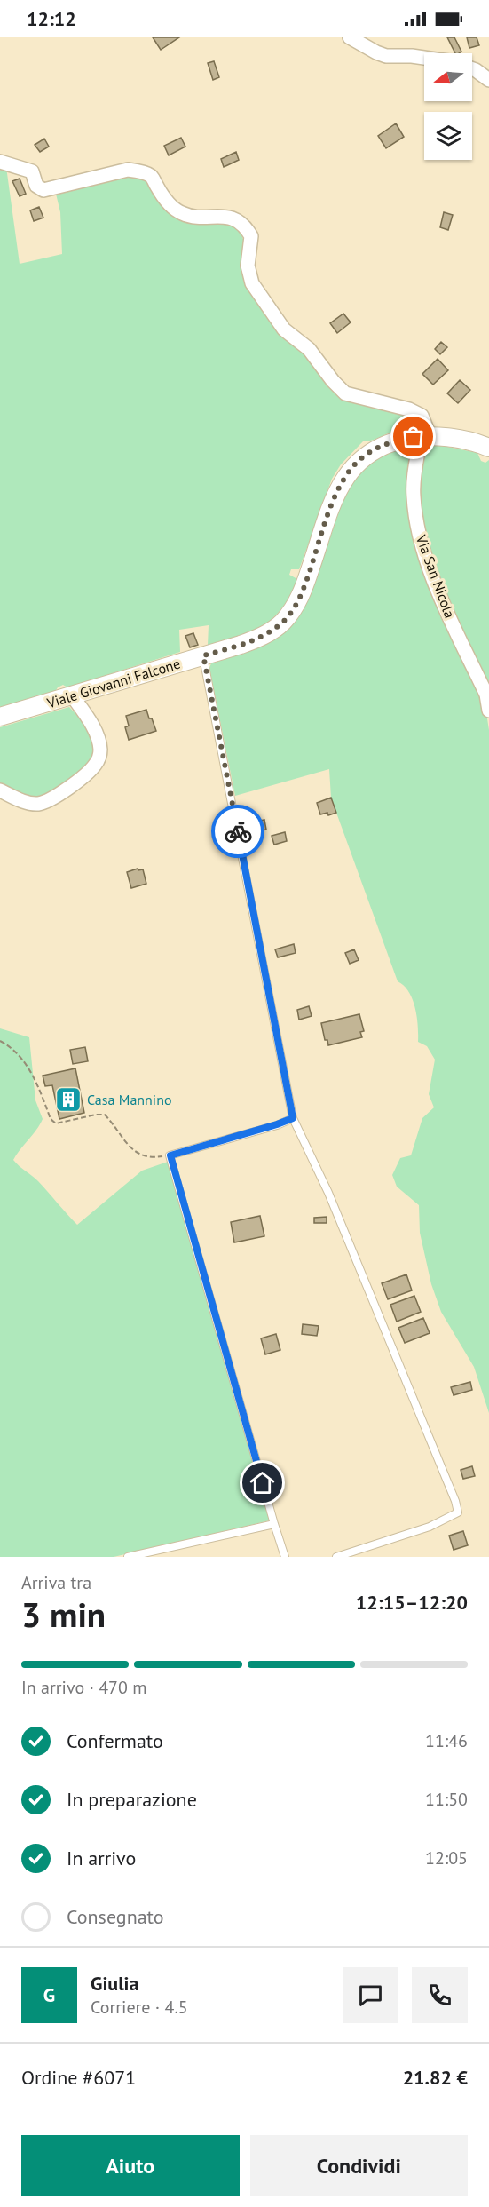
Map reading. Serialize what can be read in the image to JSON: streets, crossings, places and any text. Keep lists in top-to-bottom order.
{
  "streets": {
    "street": ["Via San Nicola", "Viale Giovanni Falcone"]
  },
  "crossings": [
    ["Via San Nicola", "Viale Giovanni Falcone"]
  ],
  "places": {
    "building": ["Casa Mannino"]
  },
  "north": "left",
  "page": {
    "status": "12:12",
    "heading": ["3 min", "Arriva tra", "12:15–12:20"],
    "panel": [
      "Giulia",
      "Corriere · 4.5",
      "Ordine #6071",
      "21.82 €"
    ],
    "bar": "In arrivo · 470 m",
    "list": [
      ["Confermato", "11:46"],
      ["In preparazione", "11:50"],
      ["In arrivo", "12:05"],
      "Consegnato"
    ],
    "round": "G",
    "buttons": ["Aiuto", "Condividi"]
  }
}
